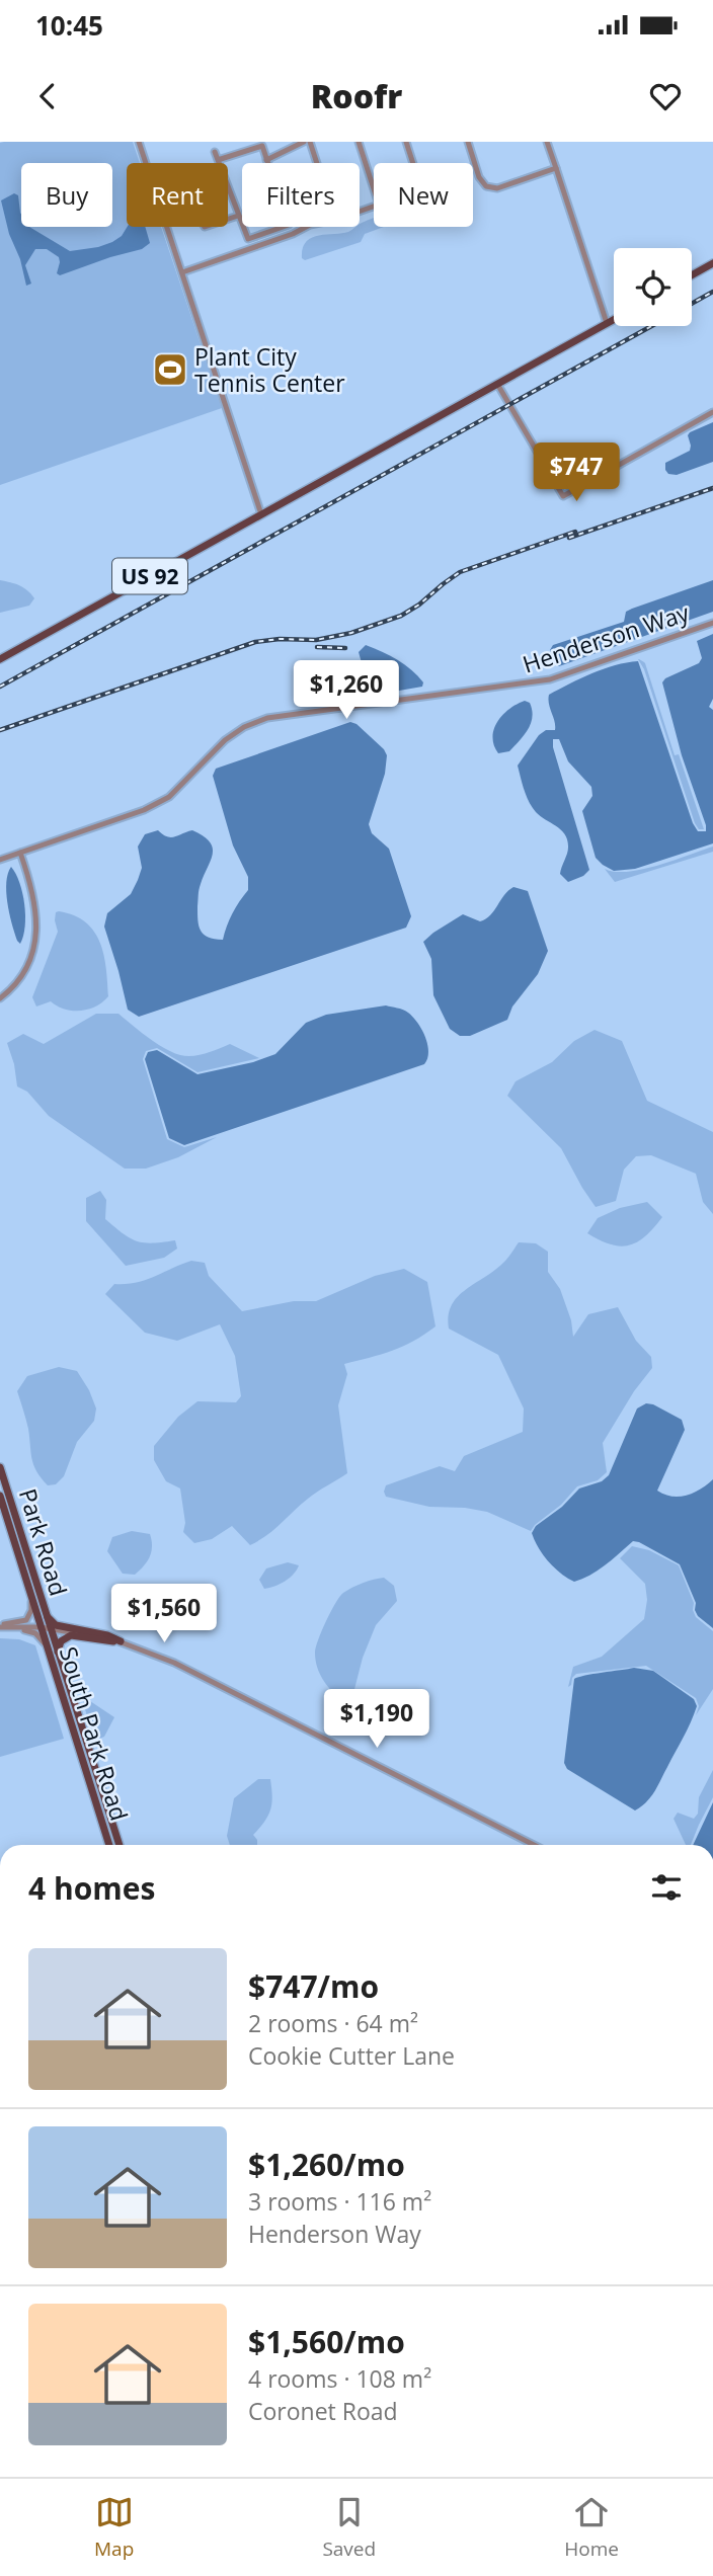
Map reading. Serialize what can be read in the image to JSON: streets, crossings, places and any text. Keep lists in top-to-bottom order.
{
  "streets": {
    "main road": ["US 92", "Park Road", "South Park Road"],
    "street": ["Henderson Way"]
  },
  "crossings": [
    ["Park Road", "South Park Road"]
  ],
  "places": {
    "sports": ["Plant City Tennis Center"]
  },
  "page": {
    "status": "10:45",
    "header": "Roofr",
    "chip": [
      "Buy",
      "Rent",
      "Filters",
      "New"
    ],
    "price": [
      "$747",
      "$1,260",
      "$1,560",
      "$1,190"
    ],
    "heading": "4 homes",
    "list": [
      {
        "name": "$747/mo",
        "note": "2 rooms · 64 m² · Cookie Cutter Lane"
      },
      {
        "name": "$1,260/mo",
        "note": "3 rooms · 116 m² · Henderson Way"
      },
      {
        "name": "$1,560/mo",
        "note": "4 rooms · 108 m² · Coronet Road"
      }
    ],
    "tabs": ["Map", "Saved", "Home"]
  }
}
